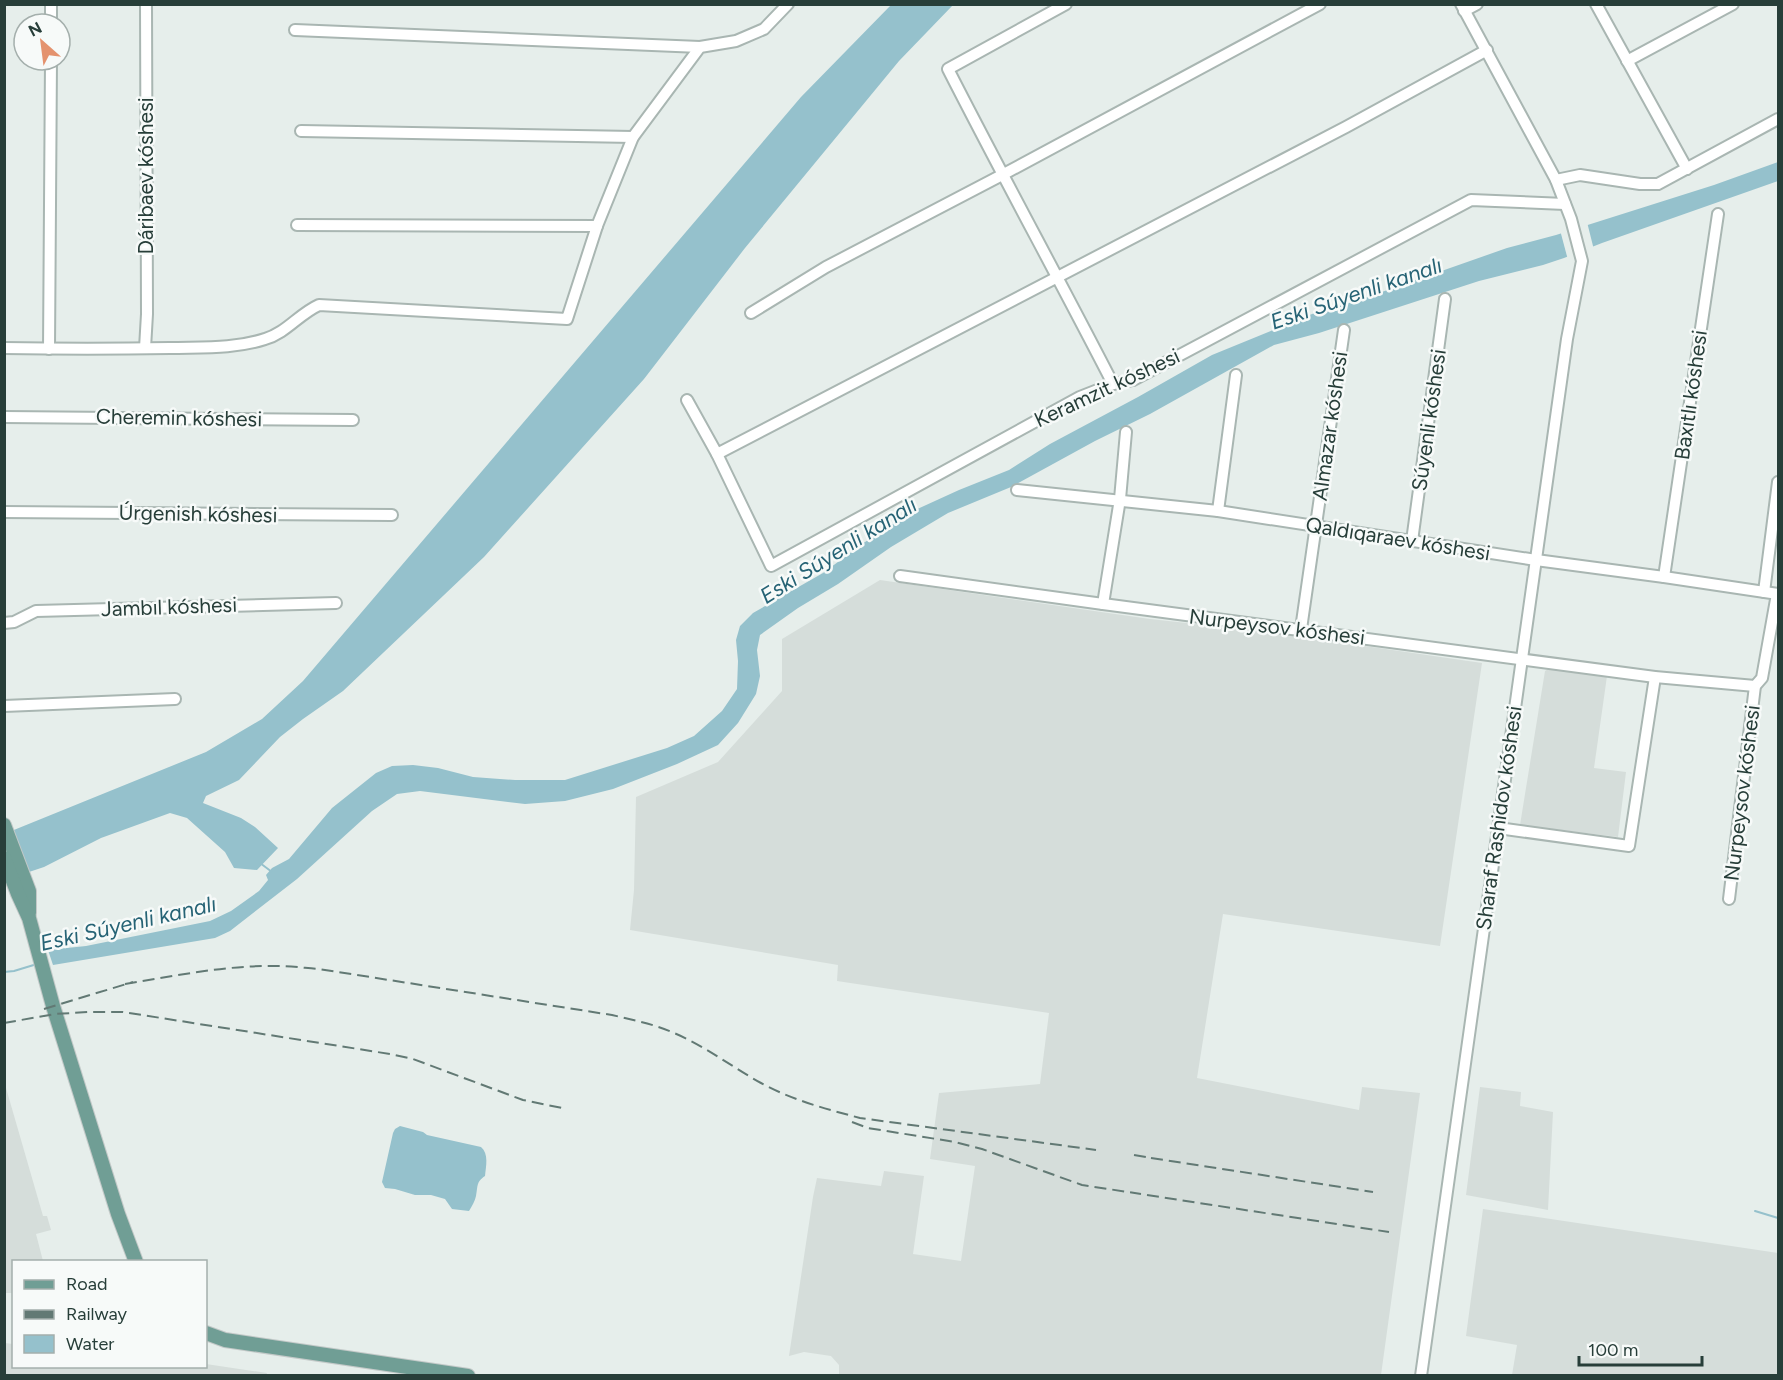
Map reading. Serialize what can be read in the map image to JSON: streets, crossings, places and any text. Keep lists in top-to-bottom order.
{
  "streets": {
    "street": [
      "Dáribaev kóshesi",
      "Keramzit kóshesi",
      "Baxıtlı kóshesi",
      "Cheremin kóshesi",
      "Súyenli kóshesi",
      "Almazar kóshesi",
      "Úrgenish kóshesi",
      "Qaldıqaraev kóshesi",
      "Jambıl kóshesi",
      "Nurpeysov kóshesi",
      "Sharaf Rashidov kóshesi"
    ]
  },
  "crossings": [
    ["Keramzit kóshesi", "Sharaf Rashidov kóshesi"],
    ["Baxıtlı kóshesi", "Qaldıqaraev kóshesi"],
    ["Súyenli kóshesi", "Qaldıqaraev kóshesi"],
    ["Almazar kóshesi", "Qaldıqaraev kóshesi"],
    ["Almazar kóshesi", "Nurpeysov kóshesi"],
    ["Qaldıqaraev kóshesi", "Nurpeysov kóshesi"],
    ["Qaldıqaraev kóshesi", "Sharaf Rashidov kóshesi"],
    ["Nurpeysov kóshesi", "Sharaf Rashidov kóshesi"]
  ],
  "water": ["Eski Súyenli kanalı"],
  "legend": ["Road", "Railway", "Water"],
  "scale_bar": "100 m",
  "north": "top left"
}
